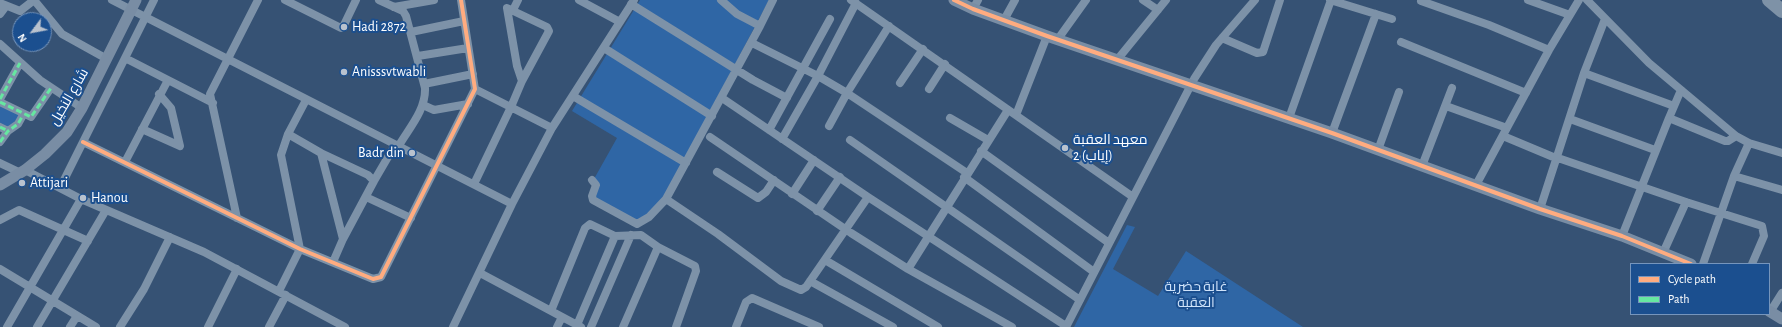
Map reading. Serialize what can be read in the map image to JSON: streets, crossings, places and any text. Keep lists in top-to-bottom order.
{
  "streets": {
    "street": ["شارع النخيل"]
  },
  "parks": ["غابة حضرية العقبة"],
  "places": [
    "Hadi 2872",
    "Anisssvtwabli",
    "معهد العقبة 2 (إياب)",
    "Badr din",
    "Attijari",
    "Hanou"
  ],
  "legend": ["Cycle path", "Path"],
  "north": "bottom left"
}
